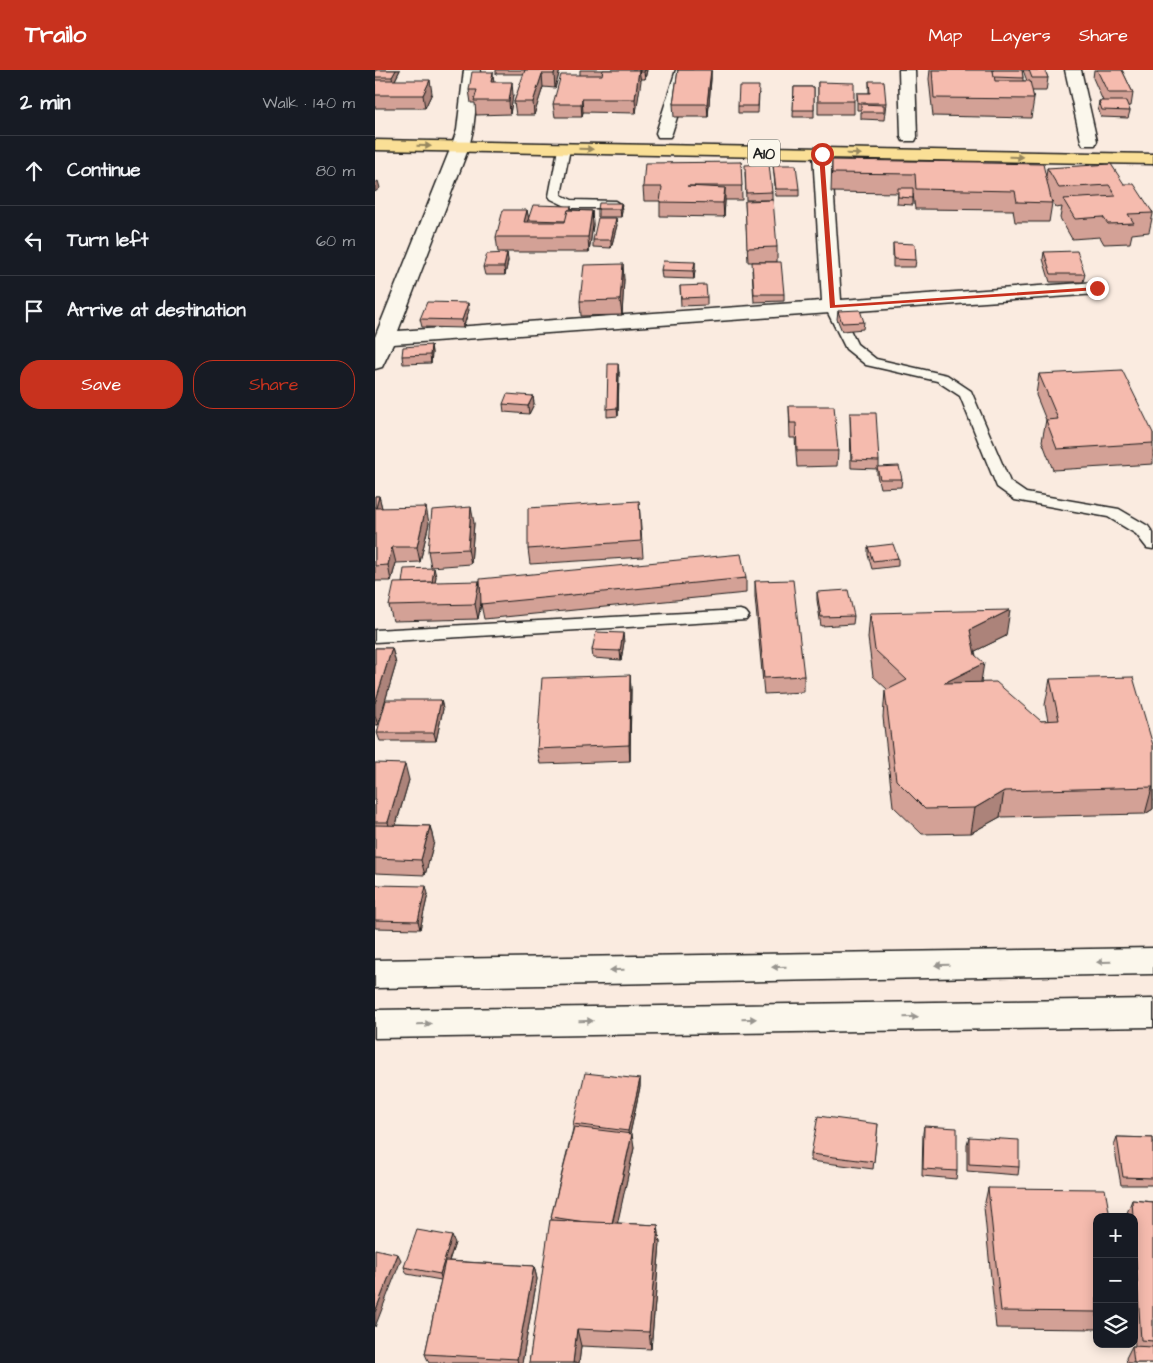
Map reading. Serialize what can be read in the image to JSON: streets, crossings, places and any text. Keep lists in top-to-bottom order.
{
  "streets": {
    "highway": ["A10"]
  },
  "page": {
    "header": "Trailo",
    "nav": ["Map", "Layers", "Share"],
    "heading": ["2 min", "Walk · 140 m"],
    "list": [
      ["Continue", "80 m"],
      ["Turn left", "60 m"],
      "Arrive at destination"
    ],
    "buttons": ["Save", "Share"],
    "map_buttons": ["+", "−"]
  }
}
